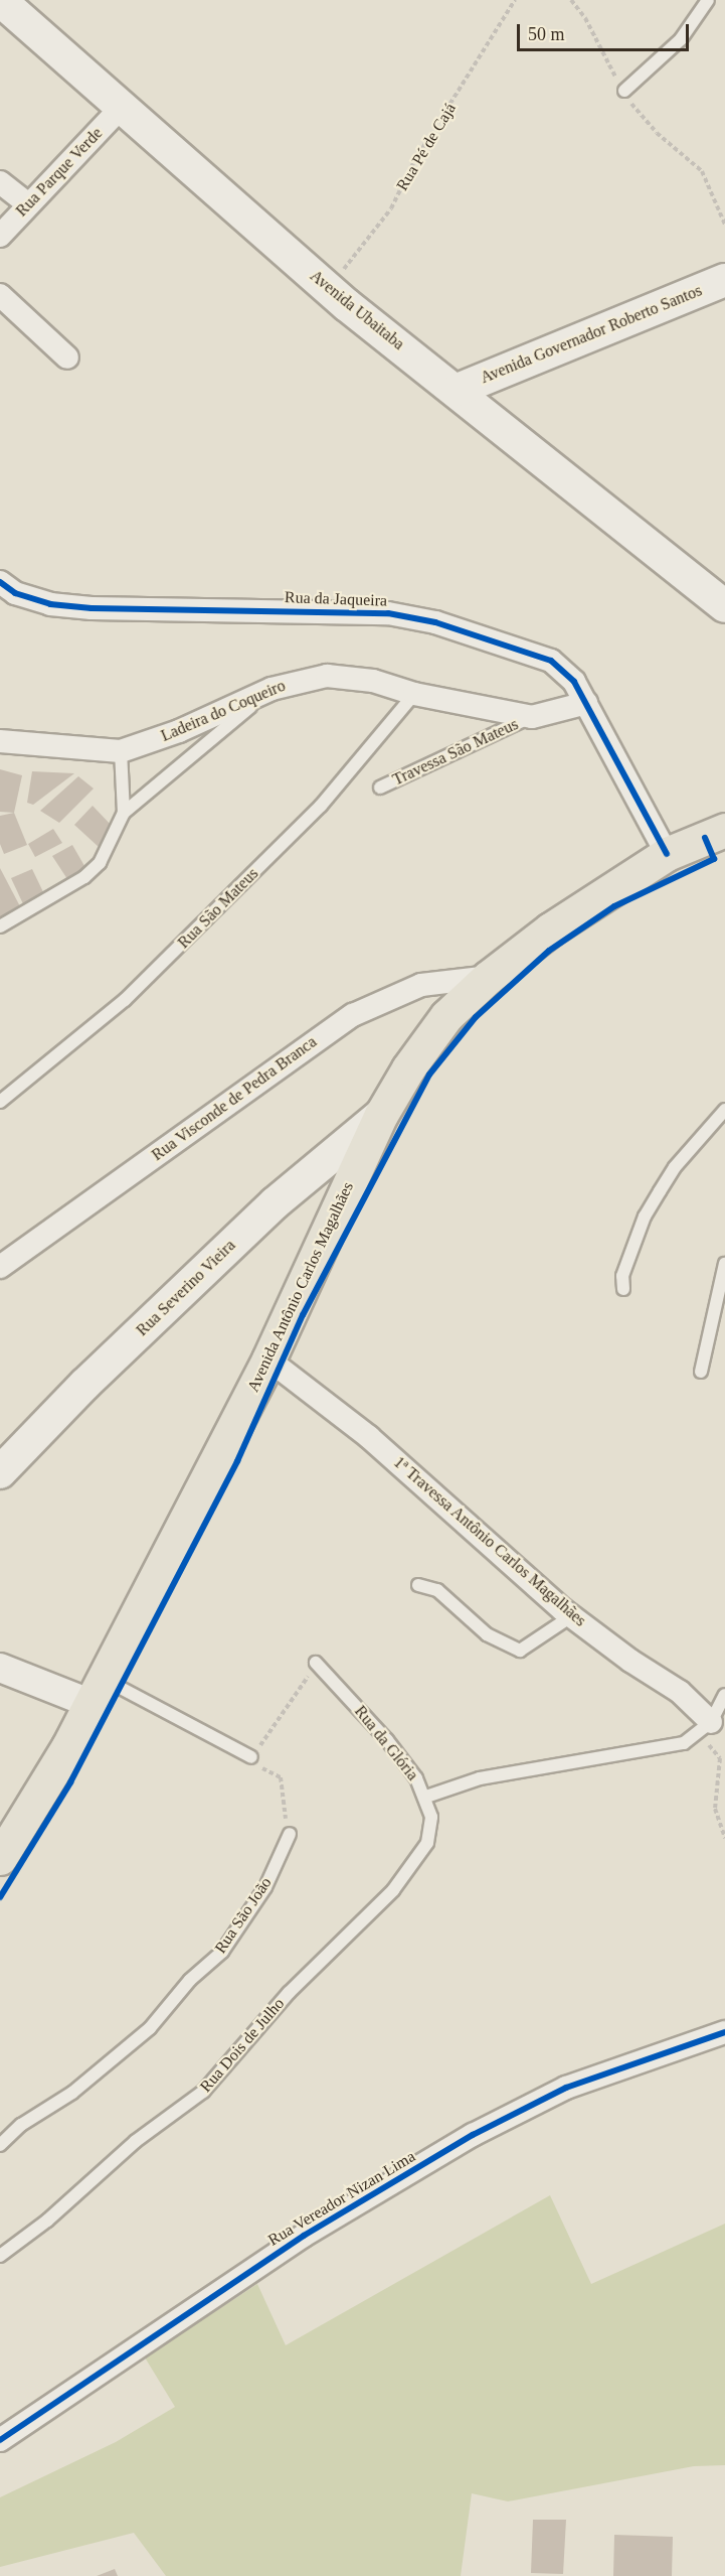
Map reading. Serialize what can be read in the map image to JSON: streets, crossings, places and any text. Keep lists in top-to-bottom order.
{
  "streets": {
    "main road": [
      "Avenida Ubaitaba",
      "Avenida Governador Roberto Santos",
      "Avenida Antônio Carlos Magalhães",
      "Rua Severino Vieira"
    ],
    "street": [
      "Rua Parque Verde",
      "Rua da Jaqueira",
      "Ladeira do Coqueiro",
      "Rua Visconde de Pedra Branca",
      "1ª Travessa Antônio Carlos Magalhães",
      "Rua Vereador Nizan Lima"
    ],
    "lane": [
      "Travessa São Mateus",
      "Rua São Mateus",
      "Rua da Glória",
      "Rua São João",
      "Rua Dois de Julho"
    ],
    "path": ["Rua Pé de Cajá"]
  },
  "crossings": [
    ["Rua Pé de Cajá", "Avenida Ubaitaba"],
    ["Rua Parque Verde", "Avenida Ubaitaba"],
    ["Avenida Ubaitaba", "Avenida Governador Roberto Santos"],
    ["Rua da Jaqueira", "Ladeira do Coqueiro"],
    ["Rua da Jaqueira", "Avenida Antônio Carlos Magalhães"],
    ["Ladeira do Coqueiro", "Travessa São Mateus"],
    ["Ladeira do Coqueiro", "Rua São Mateus"],
    ["Rua Visconde de Pedra Branca", "Avenida Antônio Carlos Magalhães"],
    ["Avenida Antônio Carlos Magalhães", "Rua Severino Vieira"],
    ["Avenida Antônio Carlos Magalhães", "1ª Travessa Antônio Carlos Magalhães"],
    ["1ª Travessa Antônio Carlos Magalhães", "Rua da Glória"],
    ["Rua da Glória", "Rua Dois de Julho"]
  ],
  "scale_bar": "50 m"
}
